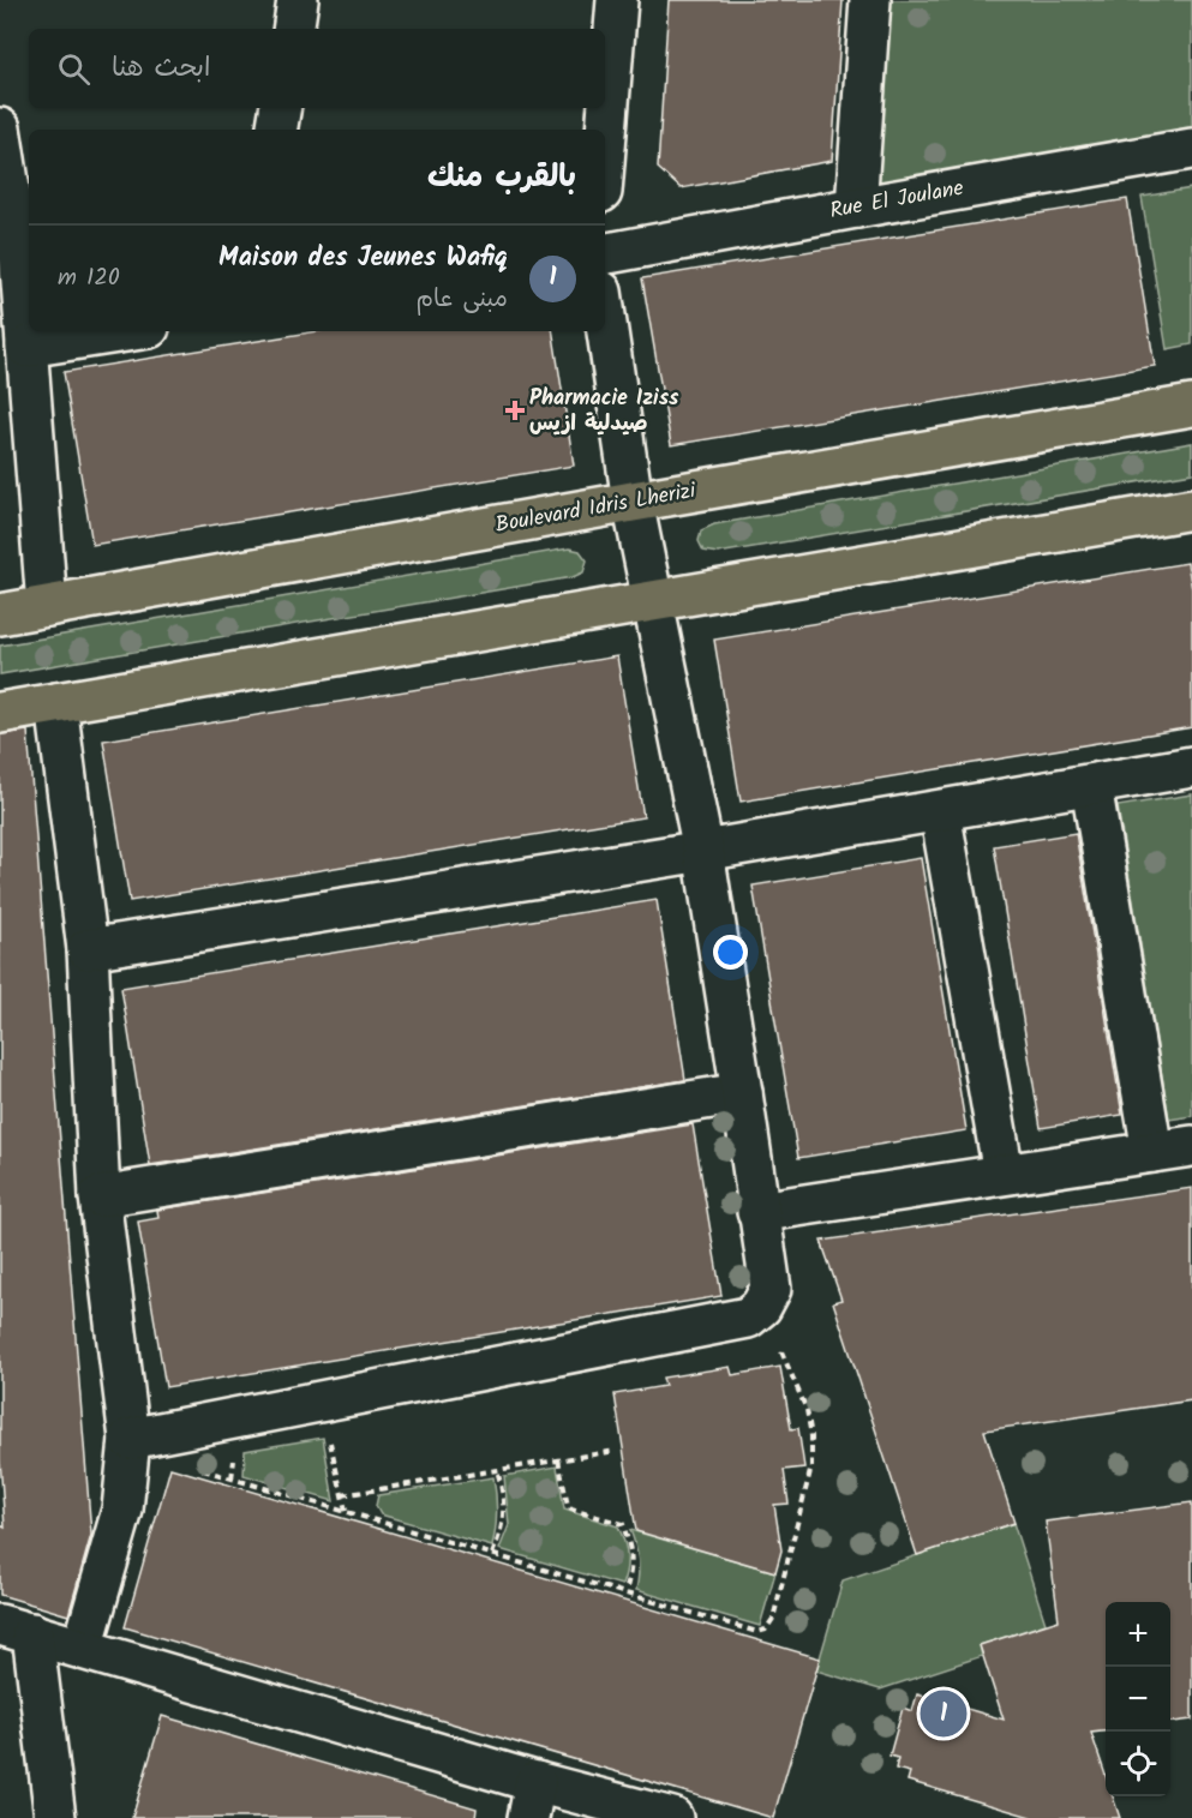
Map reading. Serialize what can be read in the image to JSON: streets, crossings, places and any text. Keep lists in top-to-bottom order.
{
  "streets": {
    "main road": ["Boulevard Idris Lherizi"],
    "street": ["Rue El Joulane"]
  },
  "places": {
    "health": ["Pharmacie Iziss صيدلية ازيس"]
  },
  "page": {
    "search": "ابحث هنا",
    "heading": "بالقرب منك",
    "list": [
      {
        "mark": "1",
        "name": "Maison des Jeunes Wafiq",
        "note": "مبنى عام",
        "value": "120 m"
      }
    ],
    "map_buttons": ["+", "−"],
    "pins": "1"
  }
}
